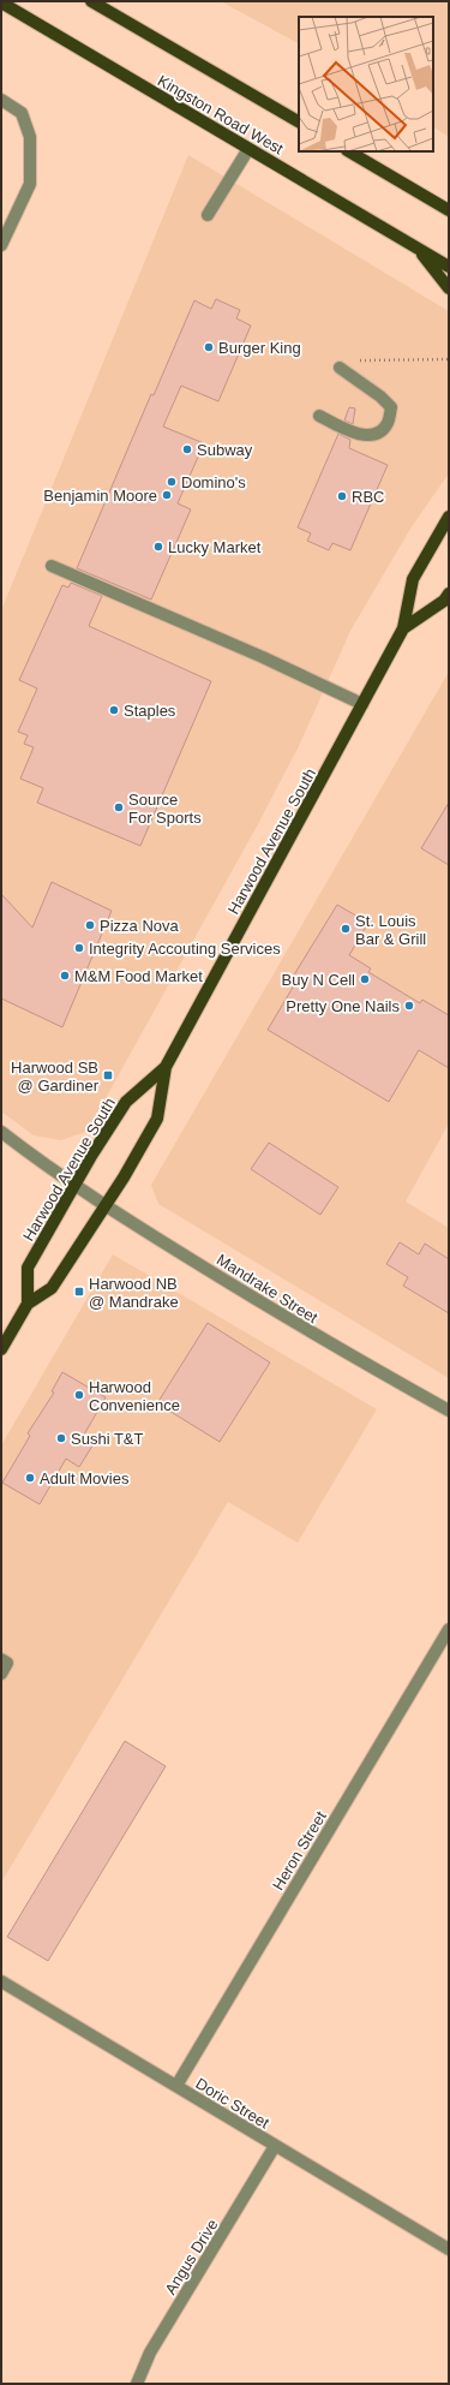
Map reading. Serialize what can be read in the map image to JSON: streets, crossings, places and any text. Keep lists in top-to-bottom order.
{
  "streets": {
    "main road": ["Kingston Road West", "Harwood Avenue South"],
    "street": [
      "Mandrake Street",
      "Heron Street",
      "Doric Street",
      "Angus Drive"
    ]
  },
  "crossings": [
    ["Harwood Avenue South", "Mandrake Street"],
    ["Heron Street", "Doric Street"],
    ["Doric Street", "Angus Drive"]
  ],
  "places": {
    "other": [
      "Burger King",
      "Subway",
      "Domino's",
      "Benjamin Moore",
      "RBC",
      "Lucky Market",
      "Staples",
      "Source For Sports",
      "Pizza Nova",
      "St. Louis Bar & Grill",
      "Integrity Accouting Services",
      "M&M Food Market",
      "Buy N Cell",
      "Pretty One Nails",
      "Harwood Convenience",
      "Sushi T&T",
      "Adult Movies"
    ],
    "transit": ["Harwood SB @ Gardiner", "Harwood NB @ Mandrake"]
  }
}
